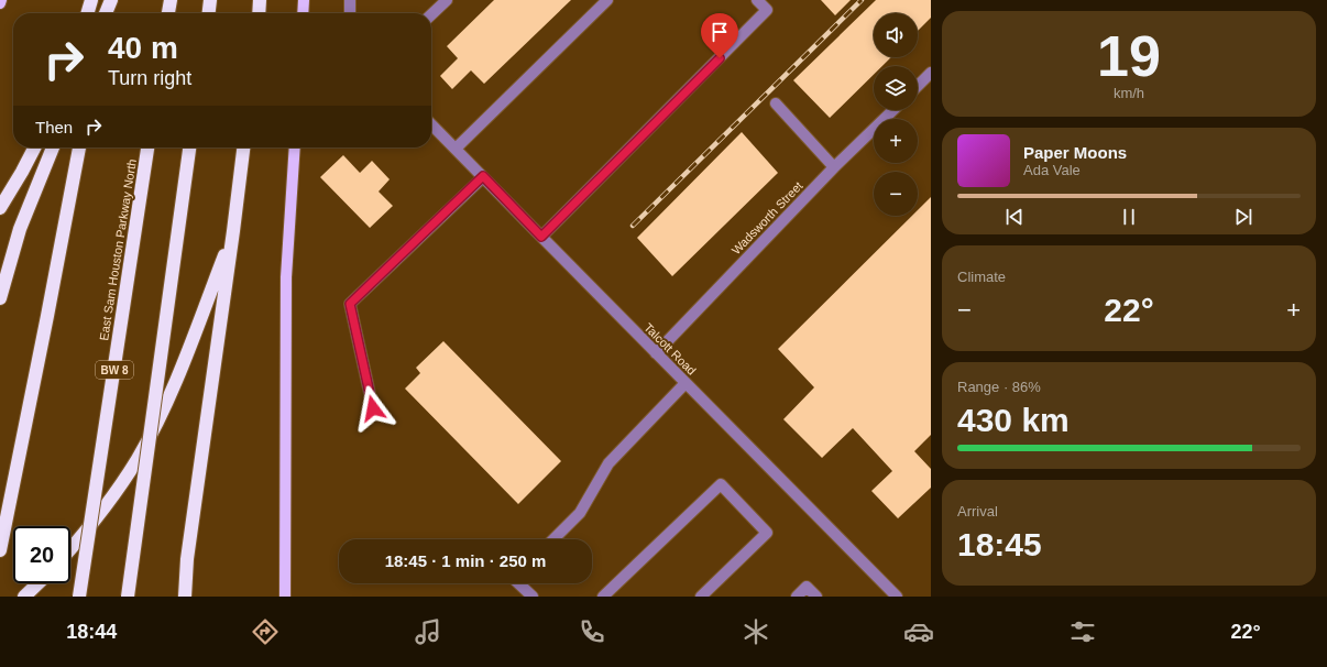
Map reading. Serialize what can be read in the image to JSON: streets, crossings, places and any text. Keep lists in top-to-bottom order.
{
  "streets": {
    "highway": ["East Sam Houston Parkway North", "BW 8"],
    "lane": ["Wadsworth Street", "Talcott Road"]
  },
  "crossings": [
    ["Wadsworth Street", "Talcott Road"]
  ],
  "page": {
    "tile": [
      ["19", "km/h"],
      "Climate",
      ["Range · 86%", "430 km"],
      ["Arrival", "18:45"]
    ],
    "map_buttons": ["+", "−"],
    "turn": ["40 m", "Turn right"],
    "then": "Then",
    "song": ["Paper Moons", "Ada Vale"],
    "heat": ["−", "22°", "+"],
    "limit": "20",
    "trip": "18:45 · 1 min · 250 m",
    "tabs": ["18:44", "22°"]
  }
}
